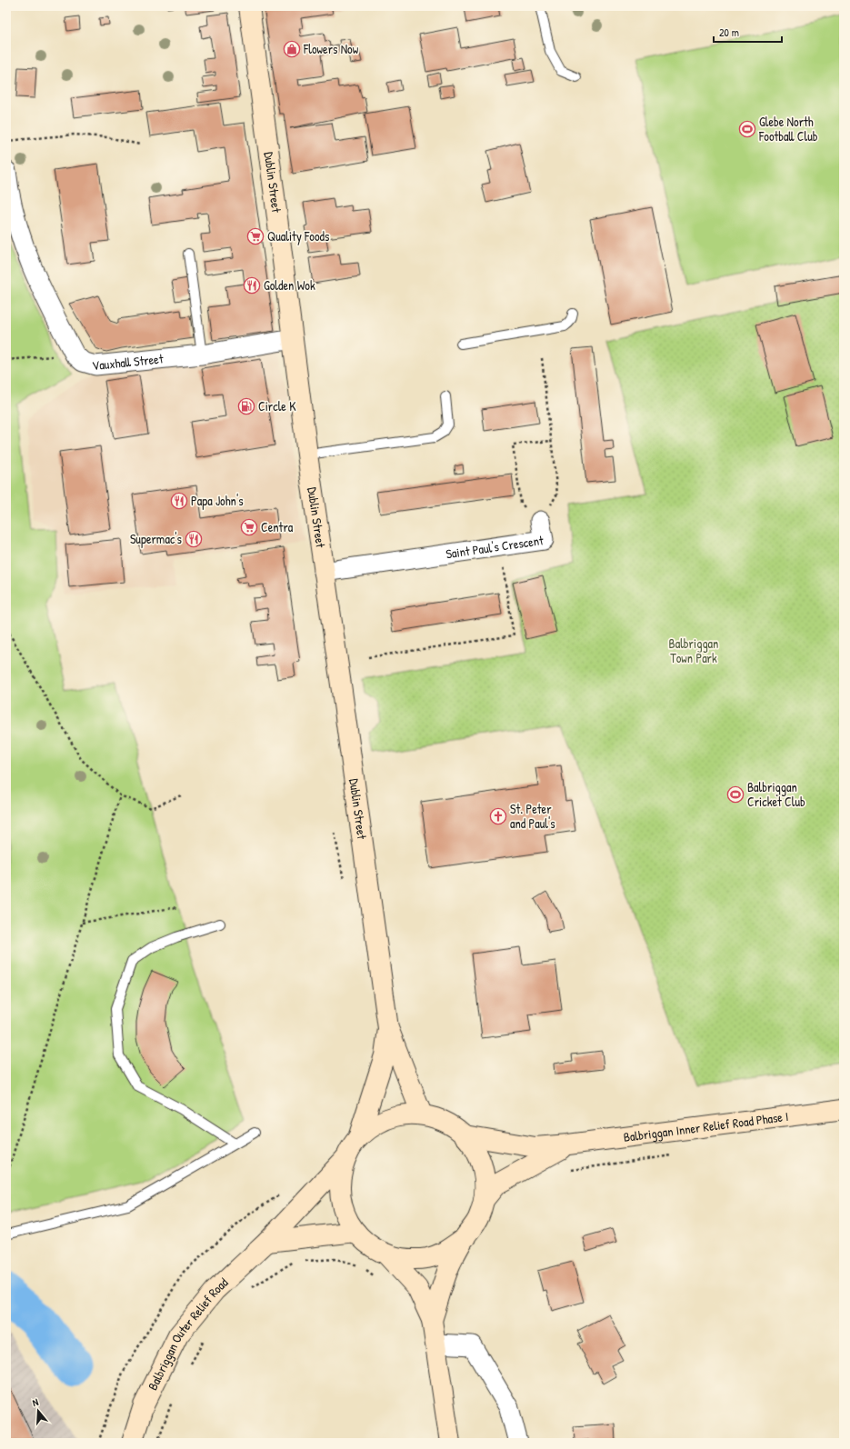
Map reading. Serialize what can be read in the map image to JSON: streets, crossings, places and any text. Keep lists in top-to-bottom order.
{
  "streets": {
    "main road": ["Dublin Street", "Balbriggan Inner Relief Road Phase I", "Balbriggan Outer Relief Road"],
    "street": ["Vauxhall Street", "Saint Paul's Crescent"]
  },
  "crossings": [
    ["Dublin Street", "Vauxhall Street"],
    ["Dublin Street", "Saint Paul's Crescent"]
  ],
  "parks": ["Balbriggan Town Park"],
  "places": {
    "shop": ["Flowers Now"],
    "sports": ["Glebe North Football Club", "Balbriggan Cricket Club"],
    "supermarket": ["Quality Foods", "Centra"],
    "restaurant": ["Golden Wok", "Papa John's", "Supermac's"],
    "fuel station": ["Circle K"],
    "church": ["St. Peter and Paul's"]
  },
  "scale_bar": "20 m",
  "north": "top"
}
